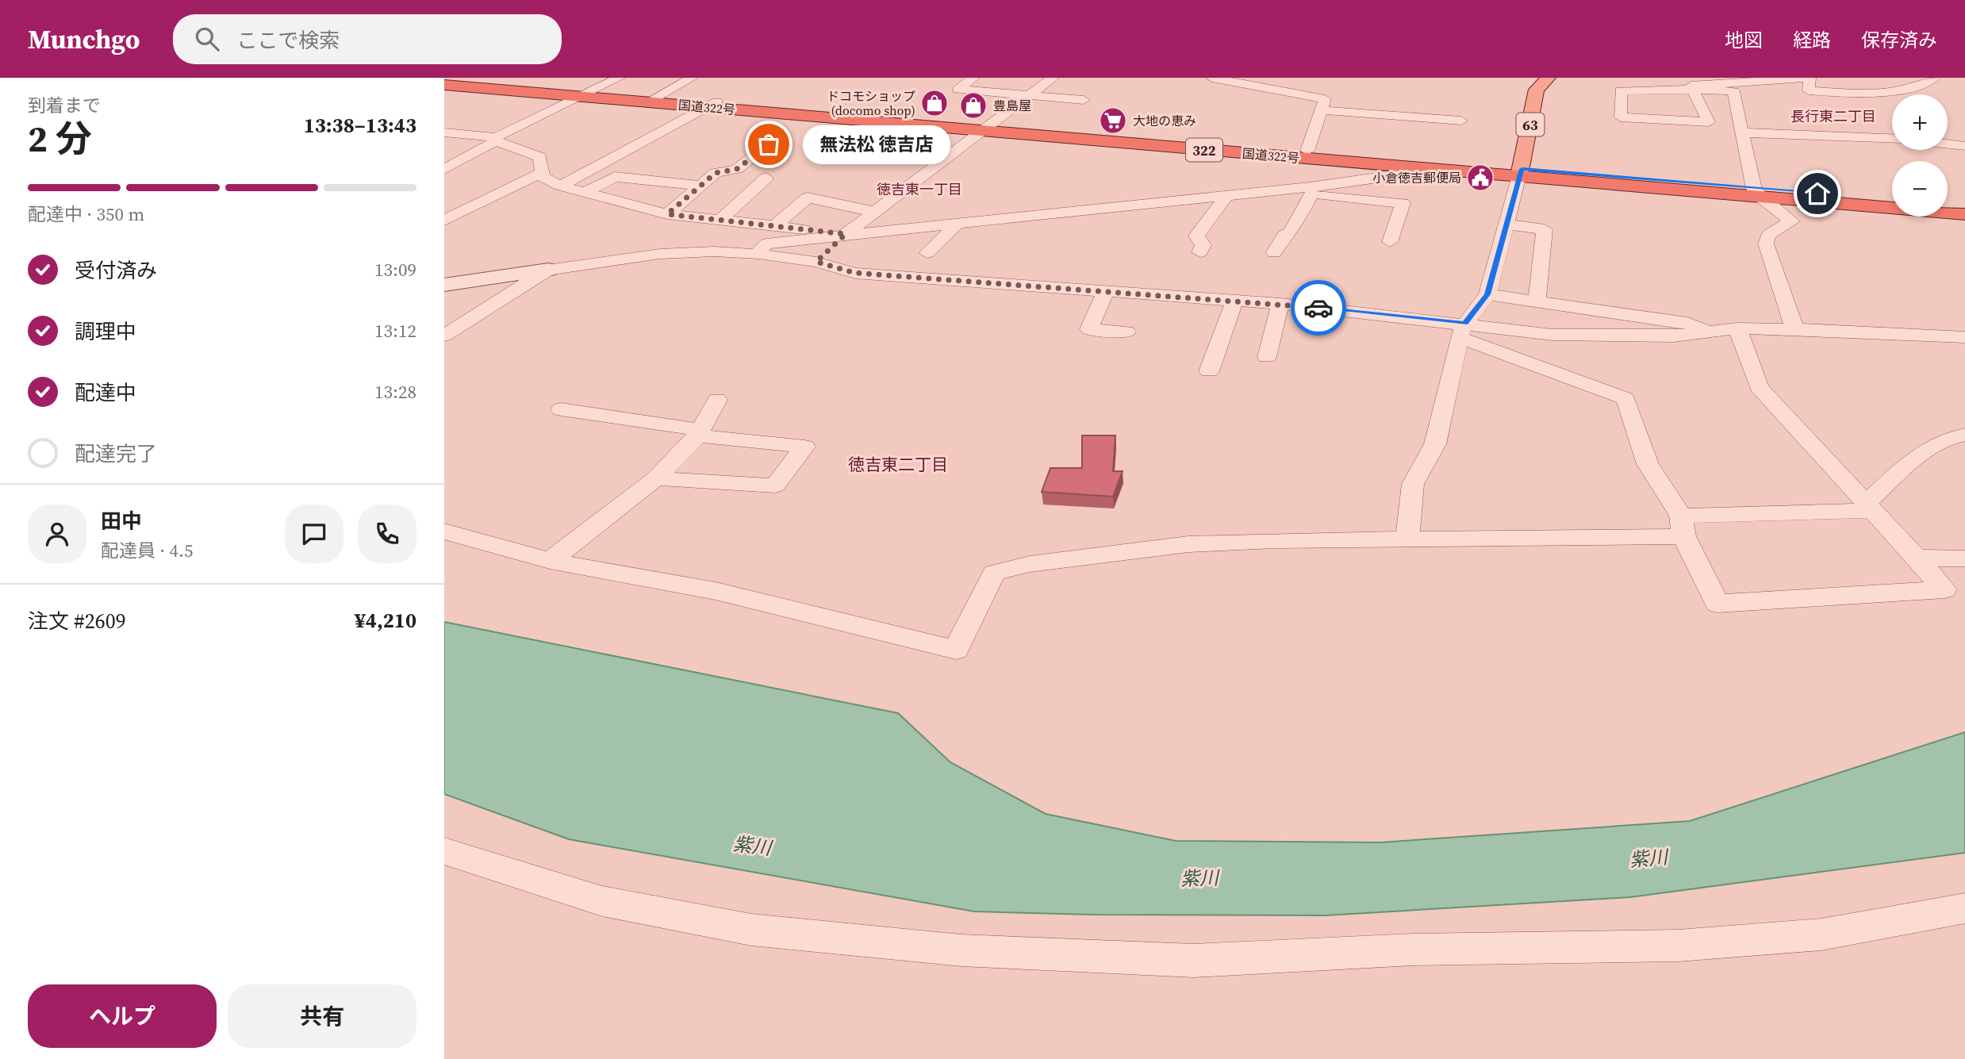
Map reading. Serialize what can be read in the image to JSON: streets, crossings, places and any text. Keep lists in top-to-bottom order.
{
  "streets": {
    "highway": ["国道322号", "322"],
    "main road": ["63"]
  },
  "crossings": [
    ["国道322号", "63"]
  ],
  "districts": ["長行東二丁目", "徳吉東一丁目", "徳吉東二丁目"],
  "water": ["紫川"],
  "places": {
    "shop": ["ドコモショップ (docomo shop)", "豊島屋"],
    "supermarket": ["大地の恵み"],
    "other": ["無法松 徳吉店"],
    "public building": ["小倉徳吉郵便局"]
  },
  "page": {
    "header": "Munchgo",
    "search": "ここで検索",
    "nav": ["地図", "経路", "保存済み"],
    "heading": ["2 分", "到着まで", "13:38–13:43"],
    "panel": [
      "田中",
      "配達員 · 4.5",
      "注文 #2609",
      "¥4,210"
    ],
    "map_buttons": ["+", "−"],
    "bubble": "無法松 徳吉店",
    "bar": "配達中 · 350 m",
    "list": [
      ["受付済み", "13:09"],
      ["調理中", "13:12"],
      ["配達中", "13:28"],
      "配達完了"
    ],
    "buttons": ["ヘルプ", "共有"]
  }
}
